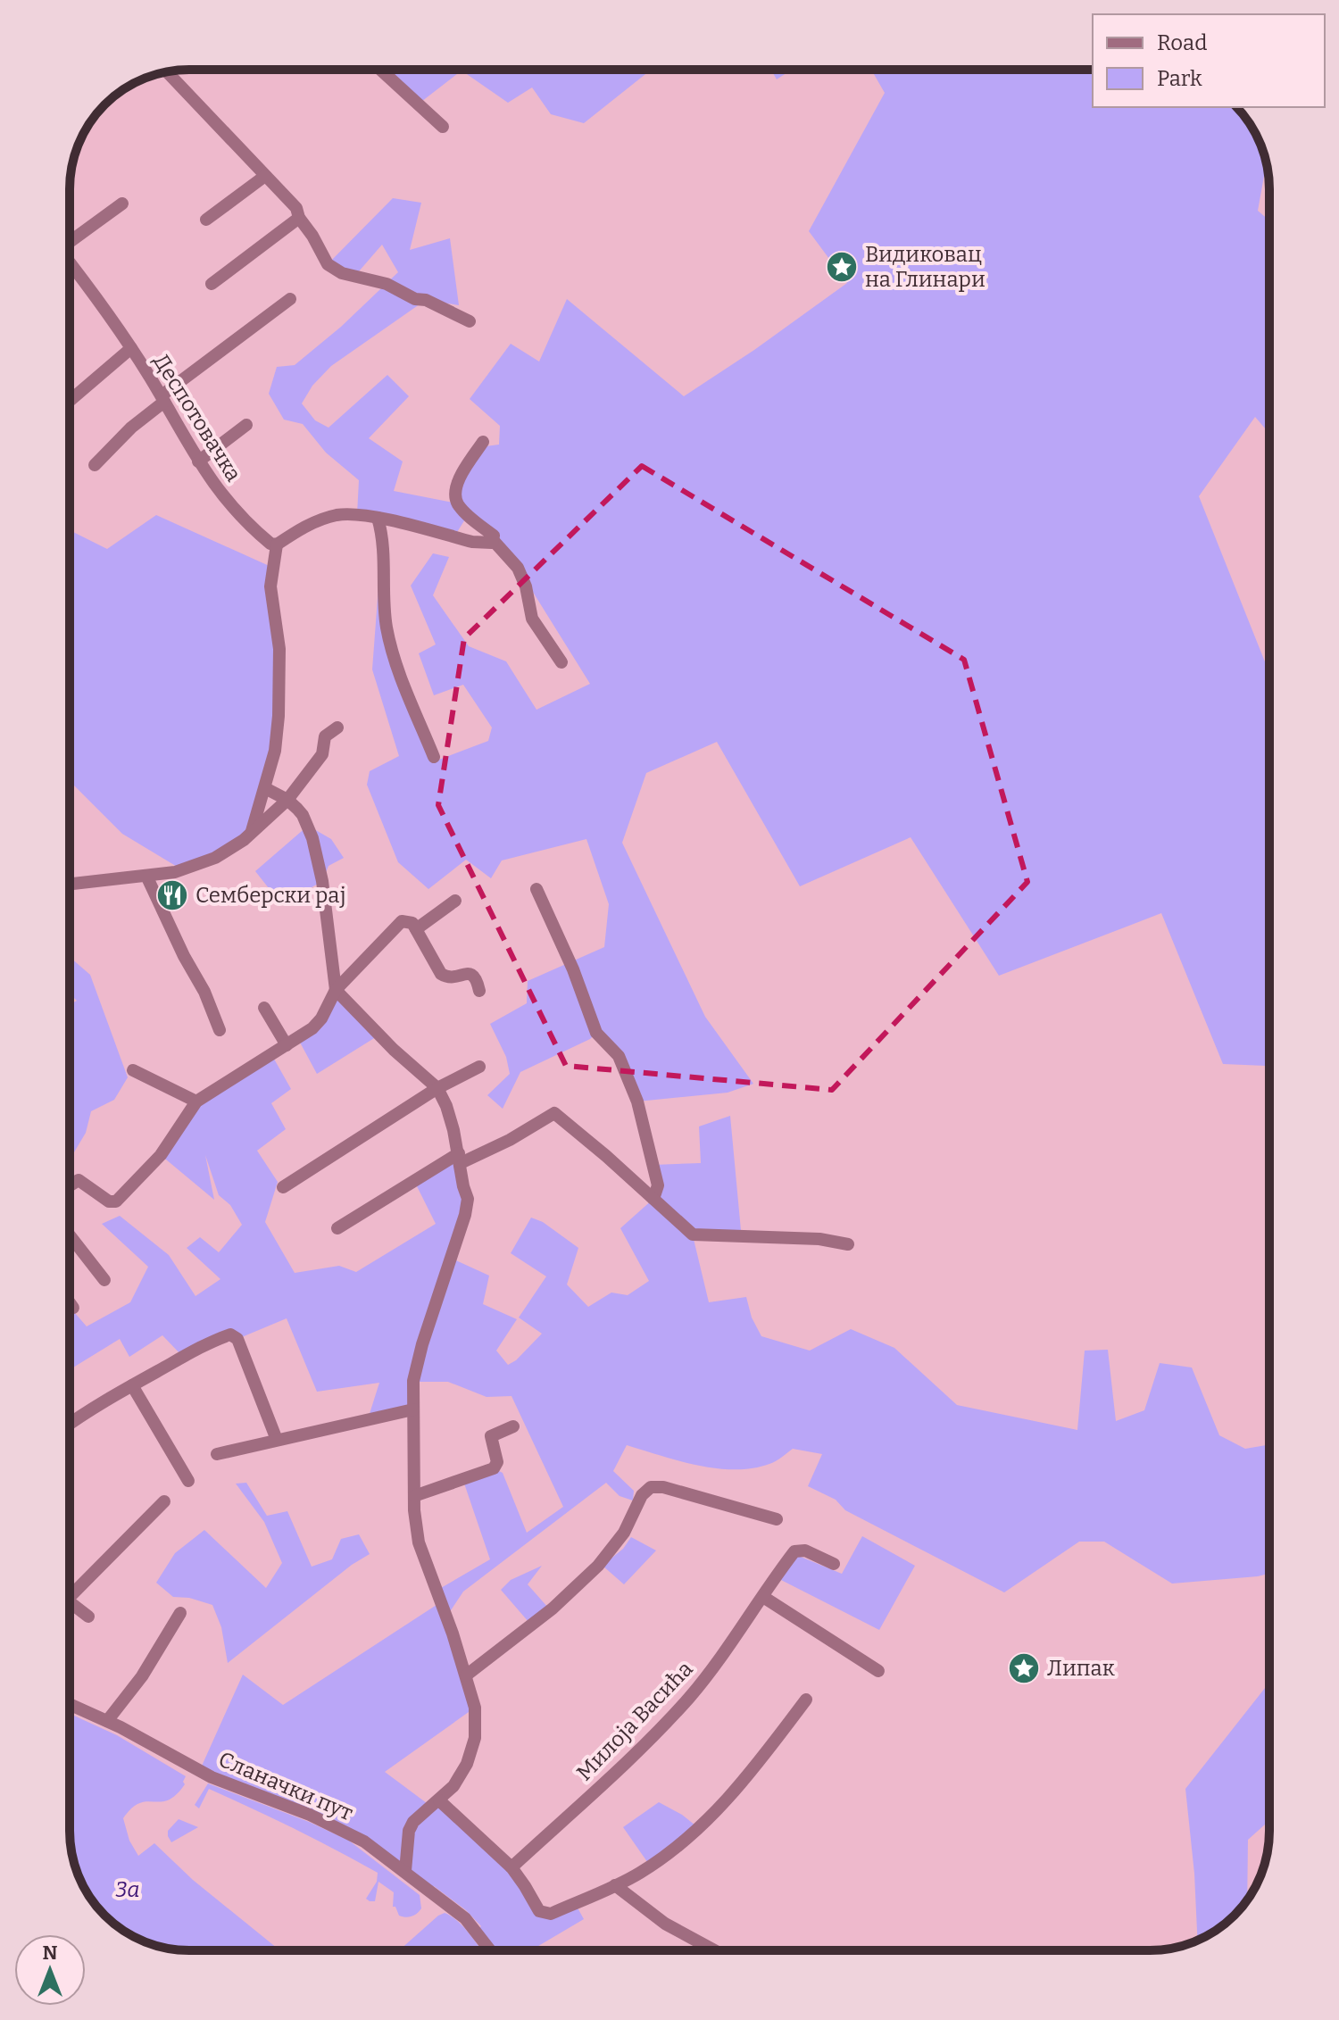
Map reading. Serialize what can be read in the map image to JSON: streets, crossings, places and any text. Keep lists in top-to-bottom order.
{
  "streets": {
    "street": ["Деспотовачка", "Милоја Васића", "Сланачки пут"]
  },
  "parks": ["3a"],
  "places": {
    "place": ["Видиковац на Глинари", "Липак"],
    "restaurant": ["Семберски рај"]
  },
  "legend": ["Road", "Park"],
  "north": "top"
}
